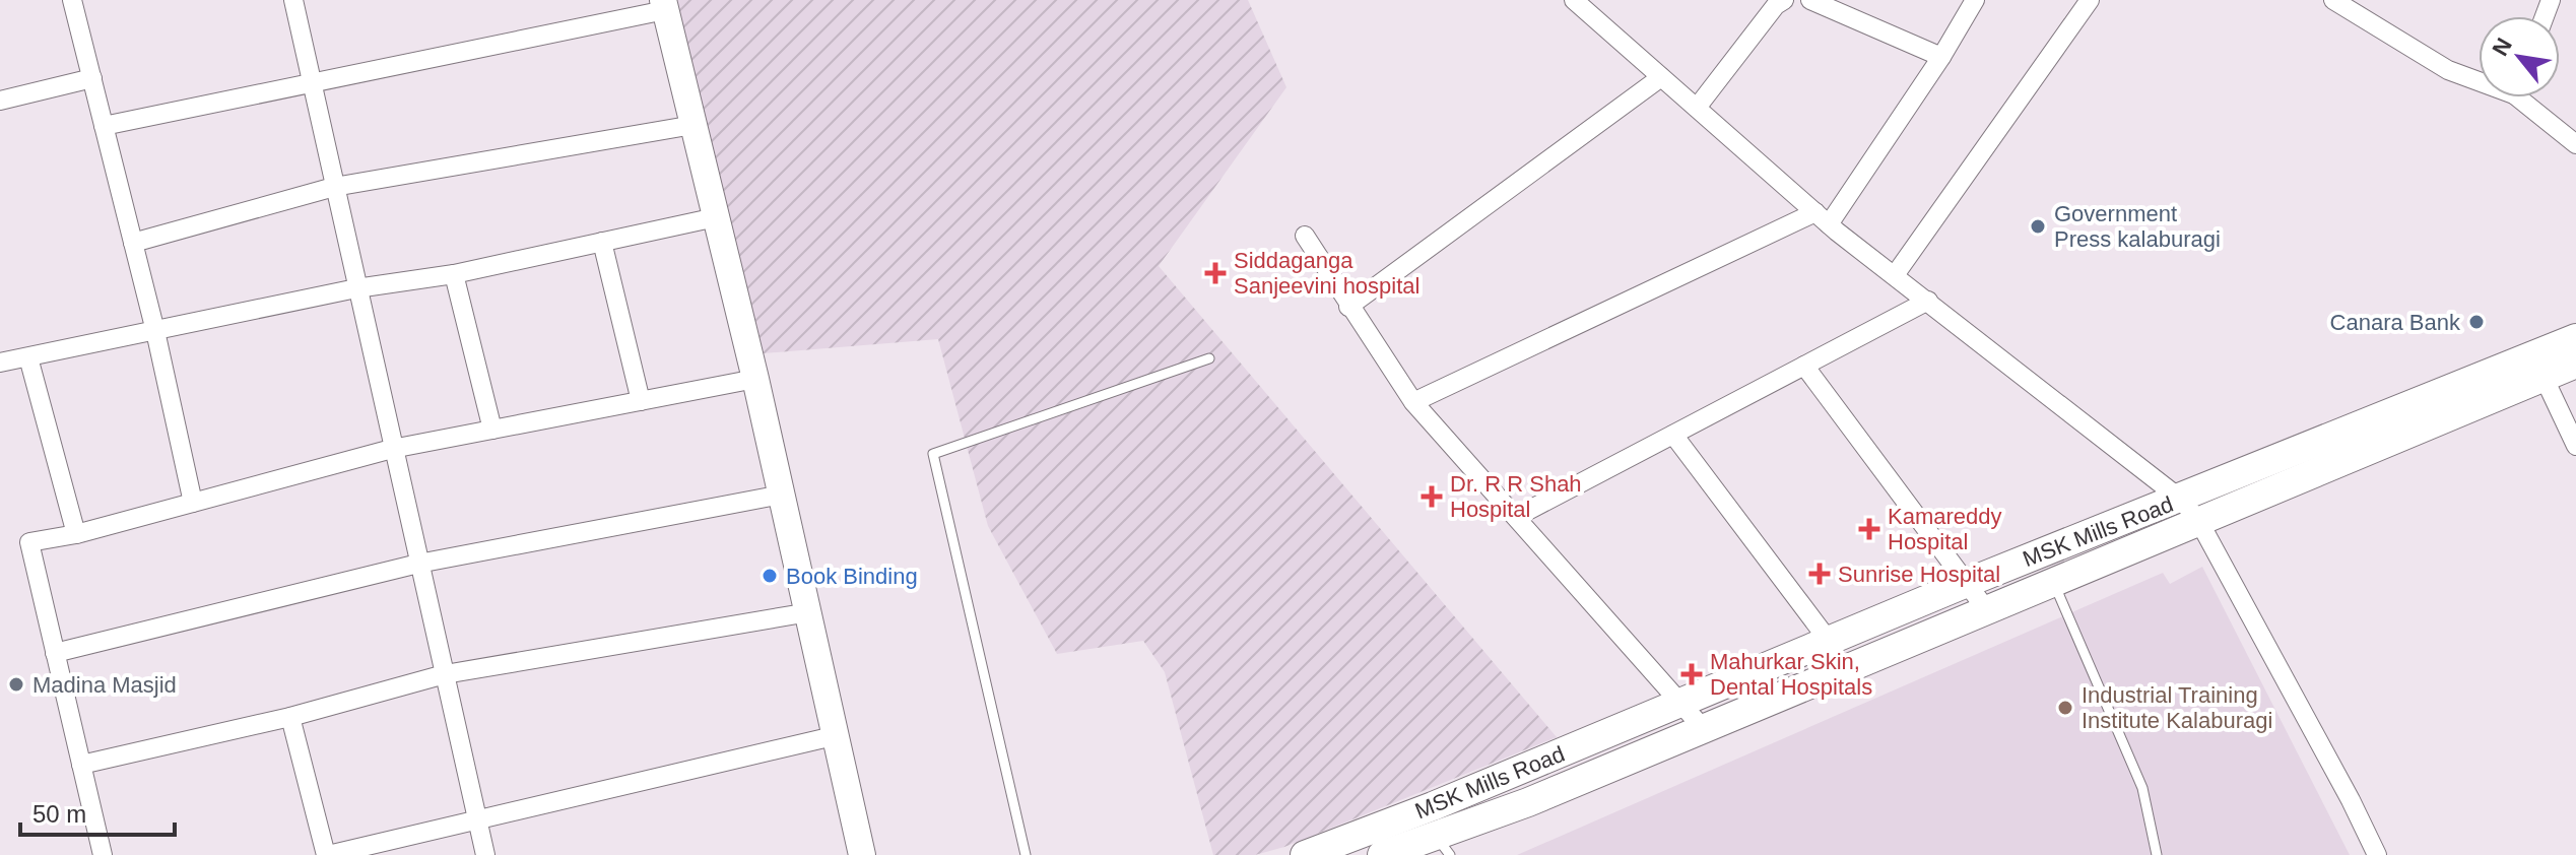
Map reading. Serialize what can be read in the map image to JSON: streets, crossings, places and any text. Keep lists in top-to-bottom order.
{
  "streets": {
    "main road": ["MSK Mills Road"]
  },
  "places": {
    "other": [
      "Government Press kalaburagi",
      "Canara Bank",
      "Book Binding",
      "Madina Masjid",
      "Industrial Training Institute Kalaburagi"
    ],
    "health": [
      "Siddaganga Sanjeevini hospital",
      "Dr. R R Shah Hospital",
      "Kamareddy Hospital",
      "Sunrise Hospital",
      "Mahurkar Skin, Dental Hospitals"
    ]
  },
  "scale_bar": "50 m",
  "north": "top left"
}
